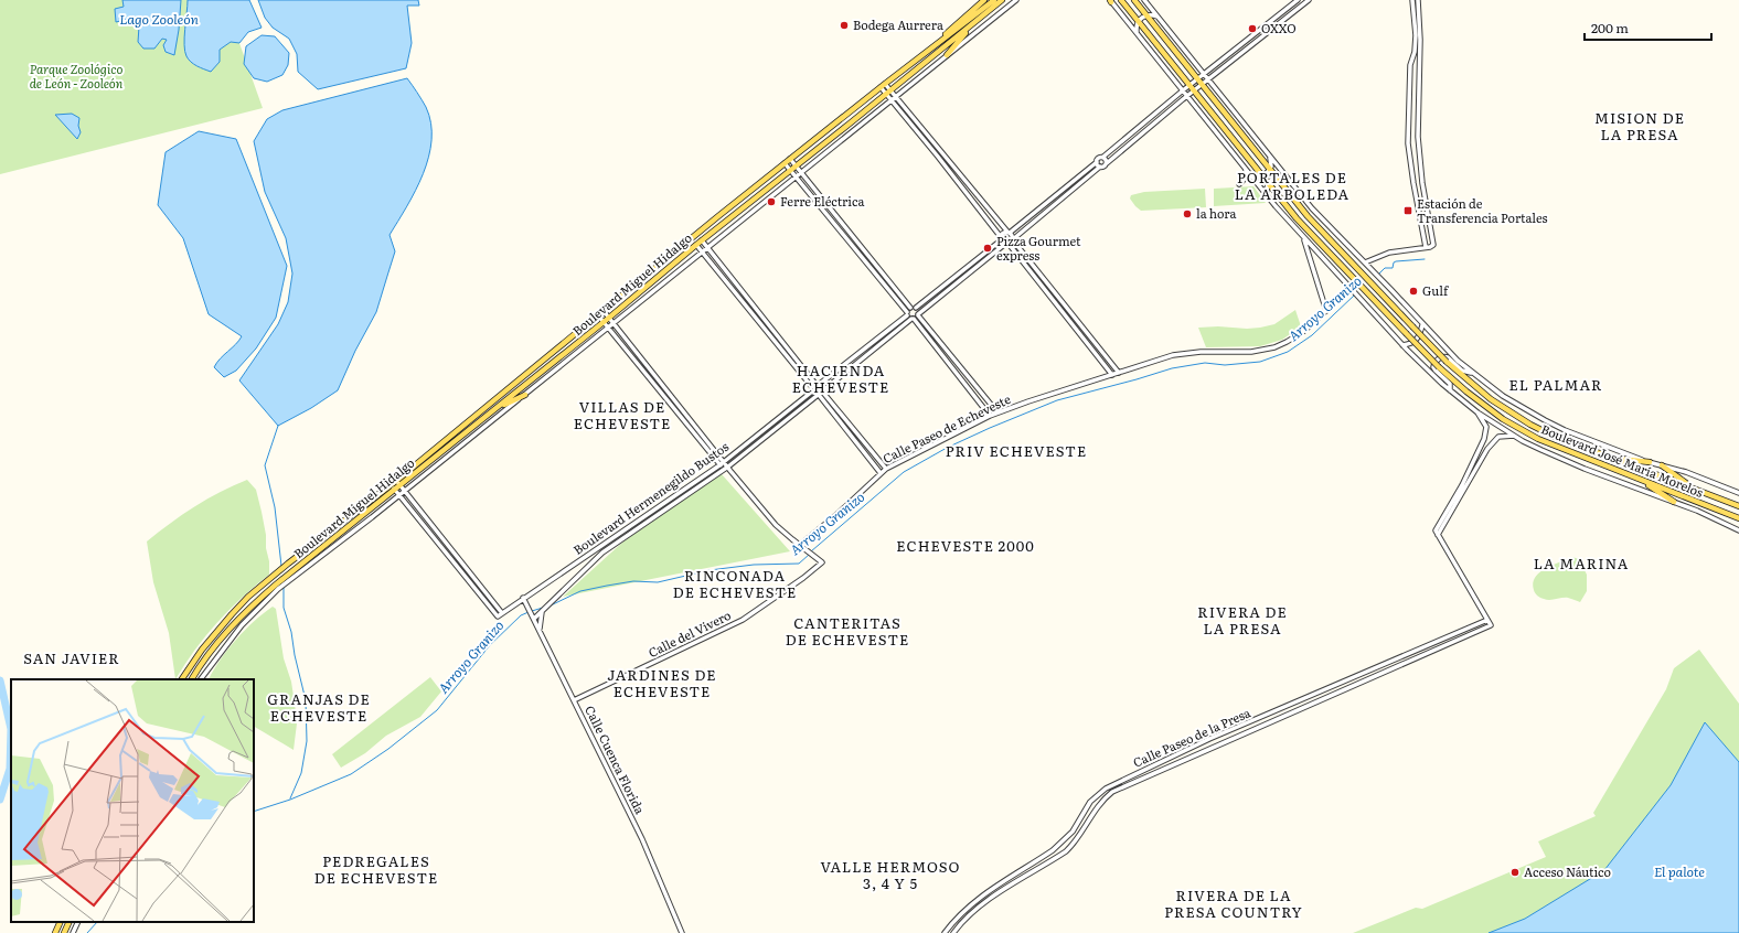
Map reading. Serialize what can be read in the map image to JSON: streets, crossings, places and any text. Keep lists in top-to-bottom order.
{
  "streets": {
    "main road": ["Boulevard Miguel Hidalgo", "Boulevard José María Morelos"],
    "street": [
      "Calle Paseo de Echeveste",
      "Boulevard Hermenegildo Bustos",
      "Calle del Vivero",
      "Calle Paseo de la Presa",
      "Calle Cuenca Florida"
    ]
  },
  "crossings": [
    ["Boulevard Miguel Hidalgo", "Boulevard Hermenegildo Bustos"],
    ["Calle Paseo de Echeveste", "Calle del Vivero"],
    ["Boulevard Hermenegildo Bustos", "Calle Cuenca Florida"],
    ["Calle del Vivero", "Calle Cuenca Florida"]
  ],
  "districts": [
    "MISION DE LA PRESA",
    "PORTALES DE LA ARBOLEDA",
    "HACIENDA ECHEVESTE",
    "EL PALMAR",
    "VILLAS DE ECHEVESTE",
    "PRIV ECHEVESTE",
    "ECHEVESTE 2000",
    "LA MARINA",
    "RINCONADA DE ECHEVESTE",
    "RIVERA DE LA PRESA",
    "CANTERITAS DE ECHEVESTE",
    "SAN JAVIER",
    "JARDINES DE ECHEVESTE",
    "GRANJAS DE ECHEVESTE",
    "PEDREGALES DE ECHEVESTE",
    "VALLE HERMOSO 3, 4 Y 5",
    "RIVERA DE LA PRESA COUNTRY"
  ],
  "water": ["Lago Zooleón", "Arroyo Granizo", "El palote"],
  "parks": ["Parque Zoológico de León - Zooleón"],
  "places": {
    "other": [
      "Bodega Aurrera",
      "OXXO",
      "Ferre Eléctrica",
      "la hora",
      "Pizza Gourmet express",
      "Gulf",
      "Acceso Náutico"
    ],
    "transit": ["Estación de Transferencia Portales"]
  },
  "scale_bar": "200 m"
}
